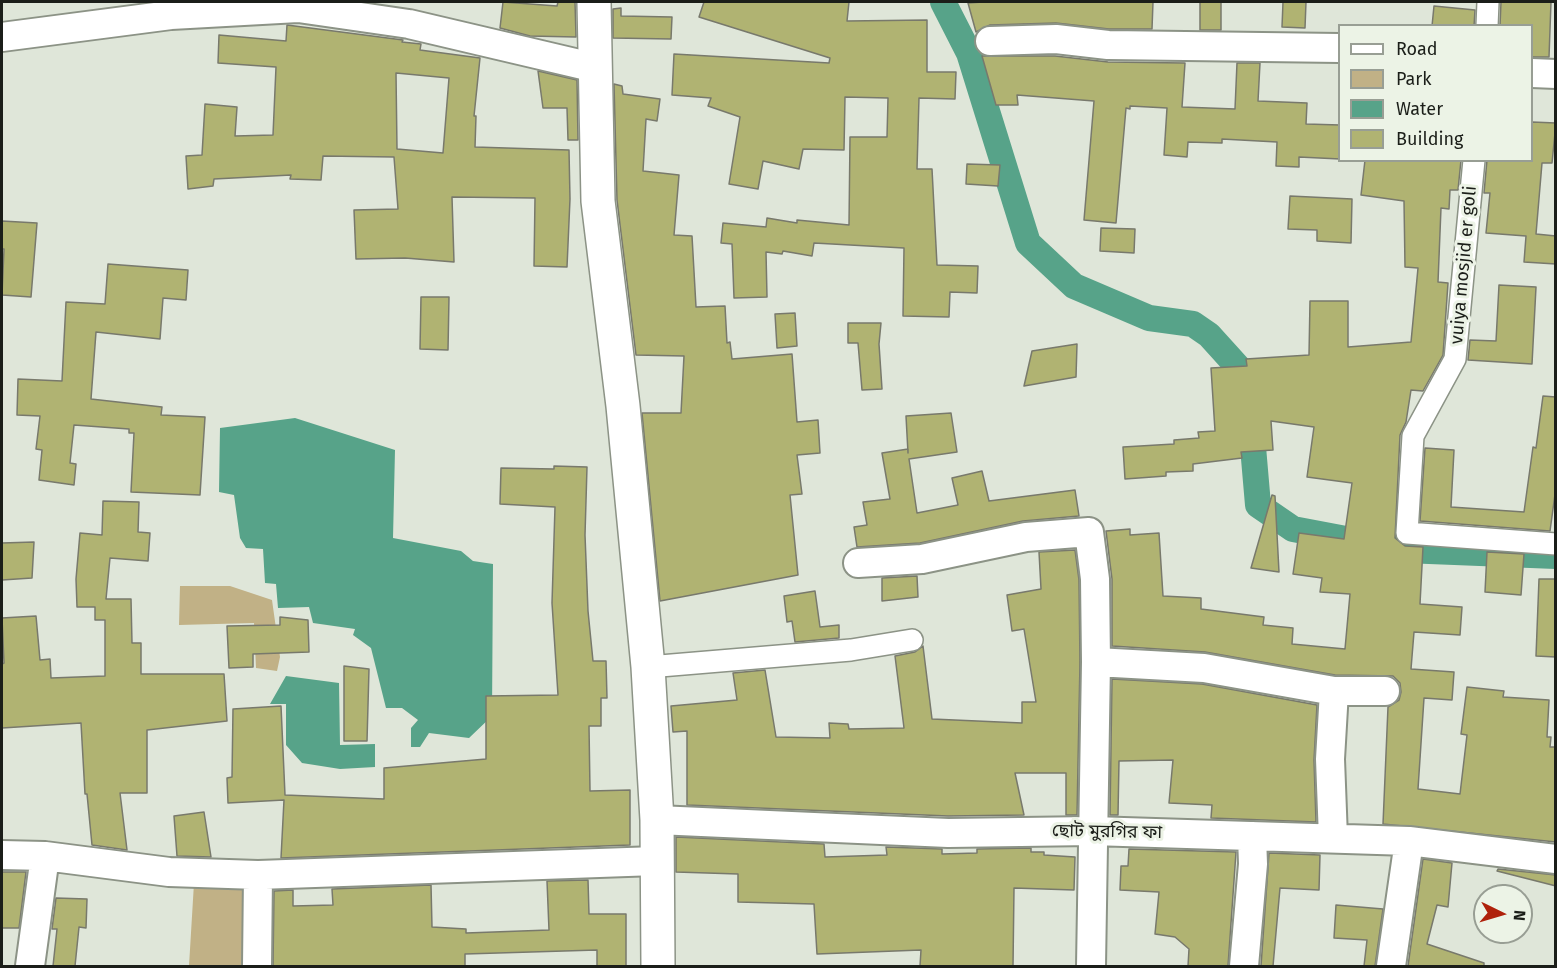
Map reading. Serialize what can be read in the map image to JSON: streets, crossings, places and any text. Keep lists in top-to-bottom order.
{
  "streets": {
    "street": ["vuiya mosjid er goli", "ছোট মুরগির ফা"]
  },
  "legend": [
    "Road",
    "Park",
    "Water",
    "Building"
  ],
  "north": "right"
}
